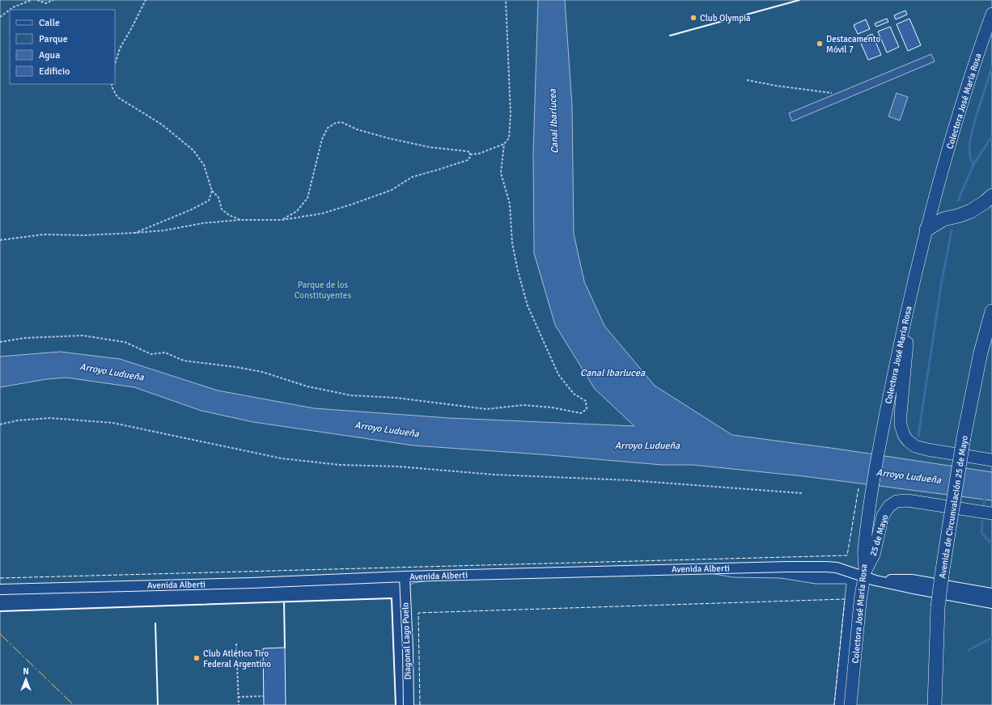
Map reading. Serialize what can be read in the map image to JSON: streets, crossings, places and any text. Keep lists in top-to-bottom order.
{
  "streets": {
    "highway": ["Avenida de Circunvalación 25 de Mayo"],
    "main road": ["Colectora José María Rosa", "25 de Mayo"],
    "street": ["Avenida Alberti", "Diagonal Lago Puelo"]
  },
  "crossings": [
    ["Colectora José María Rosa", "25 de Mayo"],
    ["Colectora José María Rosa", "Avenida Alberti"],
    ["25 de Mayo", "Avenida Alberti"],
    ["Avenida Alberti", "Diagonal Lago Puelo"]
  ],
  "water": ["Canal Ibarlucea", "Arroyo Ludueña"],
  "parks": ["Parque de los Constituyentes"],
  "places": ["Club Olympia", "Destacamento Móvil 7", "Club Atlético Tiro Federal Argentino"],
  "legend": [
    "Calle",
    "Parque",
    "Agua",
    "Edificio"
  ],
  "north": "top"
}
